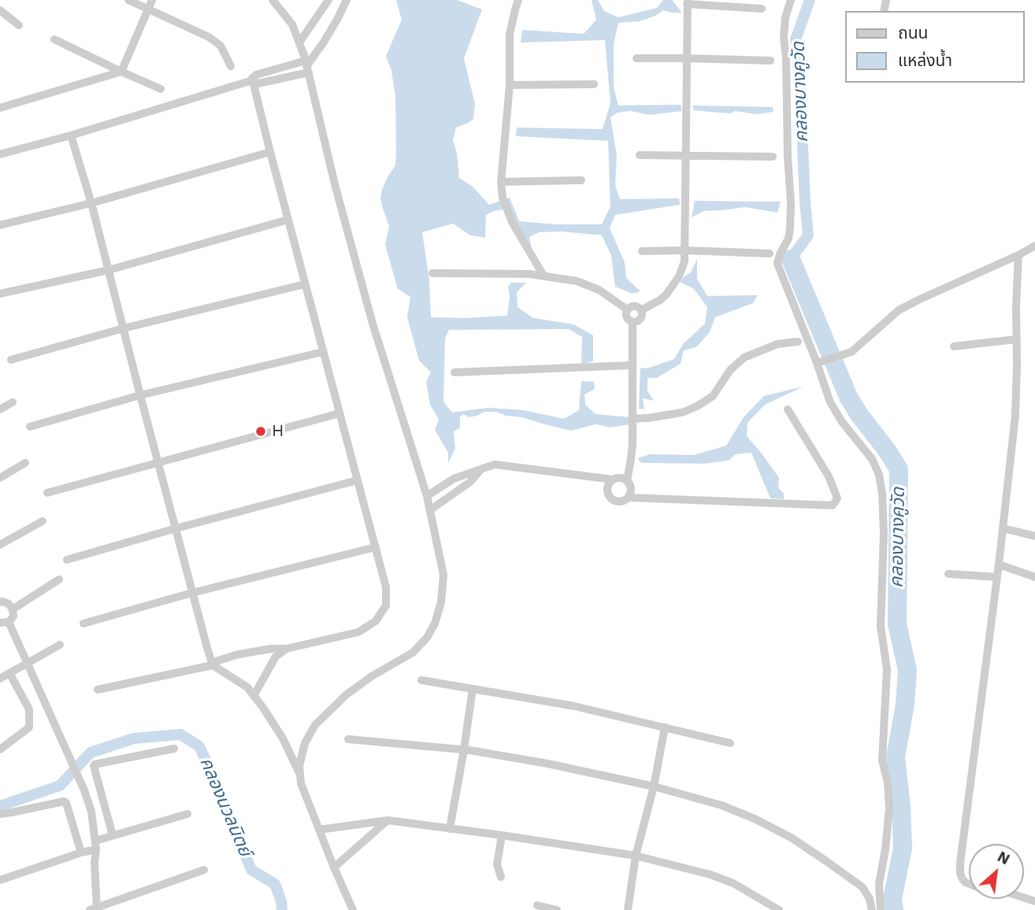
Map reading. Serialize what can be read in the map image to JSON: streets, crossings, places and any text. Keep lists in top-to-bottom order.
{
  "water": ["คลองบางคูวัด", "คลองนวลนิตย์"],
  "places": ["H"],
  "legend": ["ถนน", "แหล่งน้ำ"],
  "north": "top right"
}
